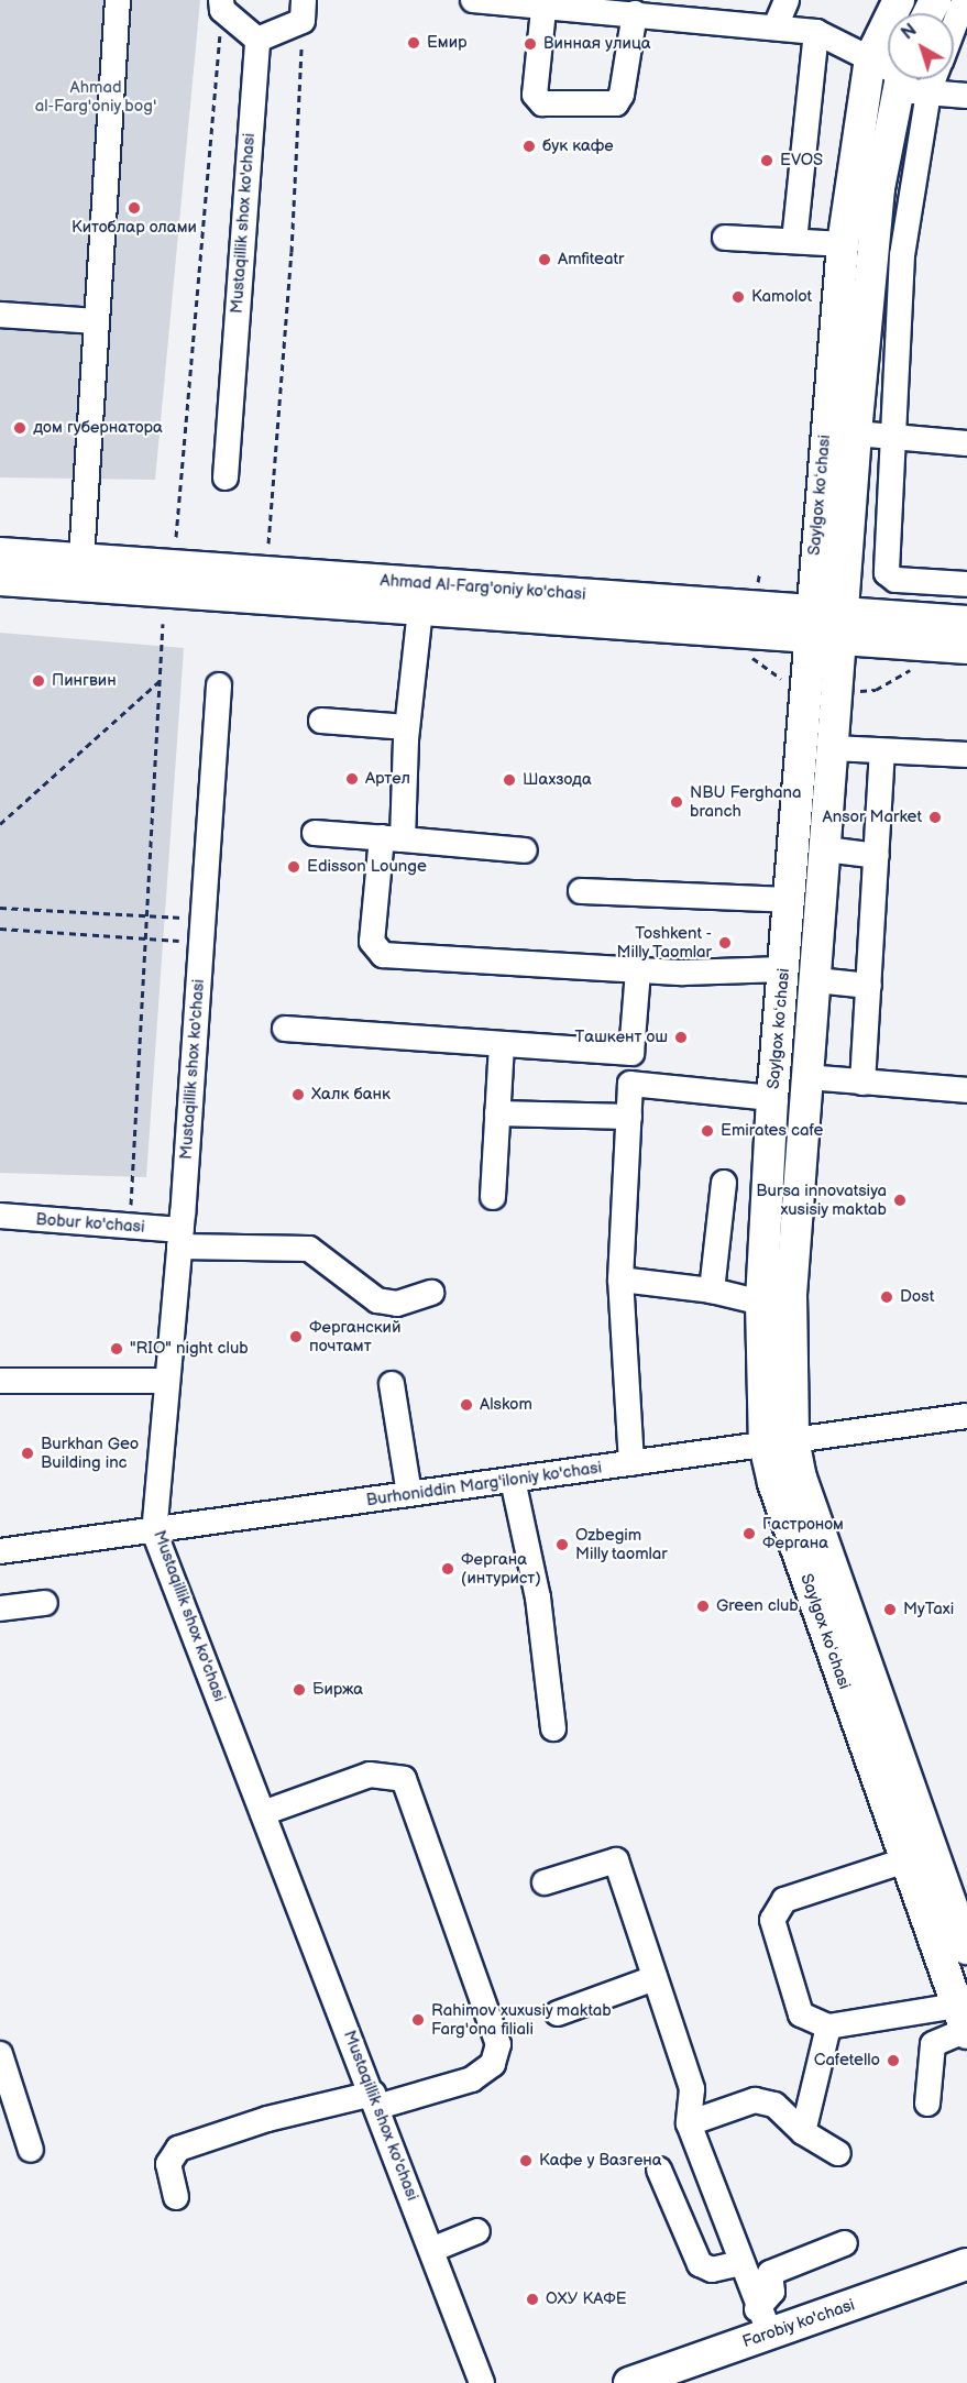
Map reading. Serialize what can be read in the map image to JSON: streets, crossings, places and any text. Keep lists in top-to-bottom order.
{
  "streets": {
    "main road": ["Saylgox koʻchasi", "Ahmad Al-Farg'oniy ko'chasi", "Farobiy ko'chasi"],
    "street": ["Mustaqillik shox ko'chasi", "Bobur ko'chasi", "Burhoniddin Marg'iloniy ko'chasi"]
  },
  "crossings": [
    ["Mustaqillik shox ko'chasi", "Bobur ko'chasi"],
    ["Mustaqillik shox ko'chasi", "Burhoniddin Marg'iloniy ko'chasi"],
    ["Saylgox koʻchasi", "Ahmad Al-Farg'oniy ko'chasi"],
    ["Saylgox koʻchasi", "Burhoniddin Marg'iloniy ko'chasi"]
  ],
  "parks": ["Ahmad al-Farg'oniy bog'"],
  "places": [
    "Емир",
    "Винная улица",
    "бук кафе",
    "EVOS",
    "Китоблар олами",
    "Amfiteatr",
    "Kamolot",
    "дом губернатора",
    "Пингвин",
    "Артел",
    "Шахзода",
    "NBU Ferghana branch",
    "Ansor Market",
    "Edisson Lounge",
    "Toshkent - Milly Taomlar",
    "Ташкент ош",
    "Халк банк",
    "Emirates cafe",
    "Bursa innovatsiya xusisiy maktab",
    "Dost",
    "Ферганский почтамт",
    "\"RIO\" night club",
    "Alskom",
    "Burkhan Geo Building inc",
    "Гастроном Фергана",
    "Ozbegim Milly taomlar",
    "Фергана (интурист)",
    "Green club",
    "MyTaxi",
    "Биржа",
    "Rahimov xuxusiy maktab Farg'ona filiali",
    "Cafetello",
    "Кафе у Вазгена",
    "ОХУ КАФЕ"
  ],
  "north": "top left"
}
